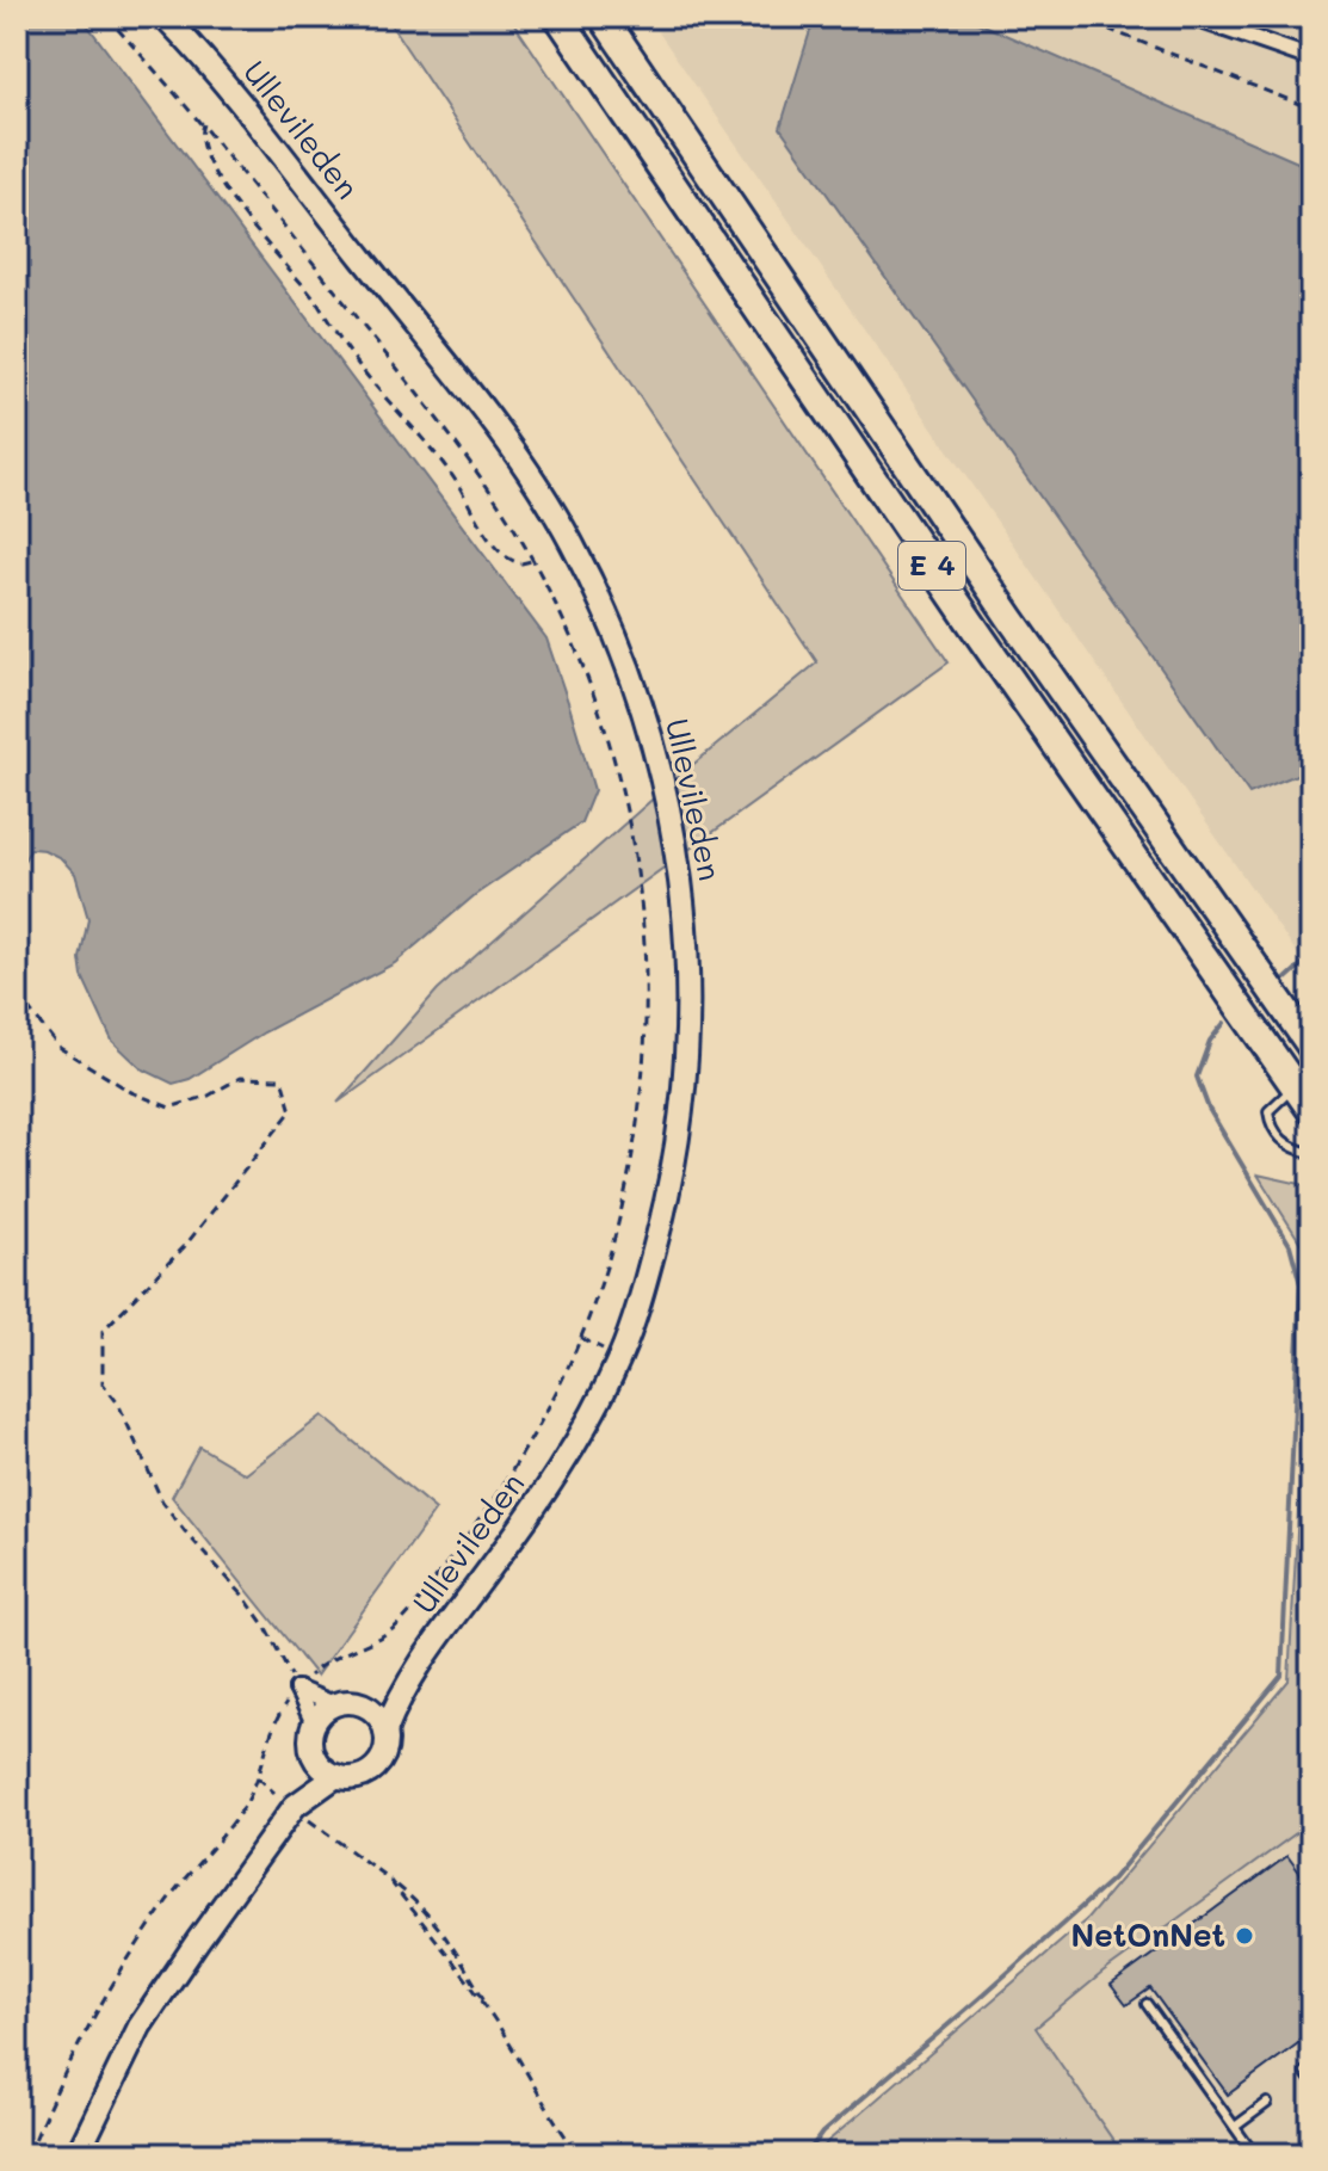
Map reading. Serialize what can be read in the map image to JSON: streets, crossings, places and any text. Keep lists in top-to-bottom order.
{
  "streets": {
    "highway": ["E 4"],
    "main road": ["Ullevileden"]
  },
  "places": ["NetOnNet"]
}
